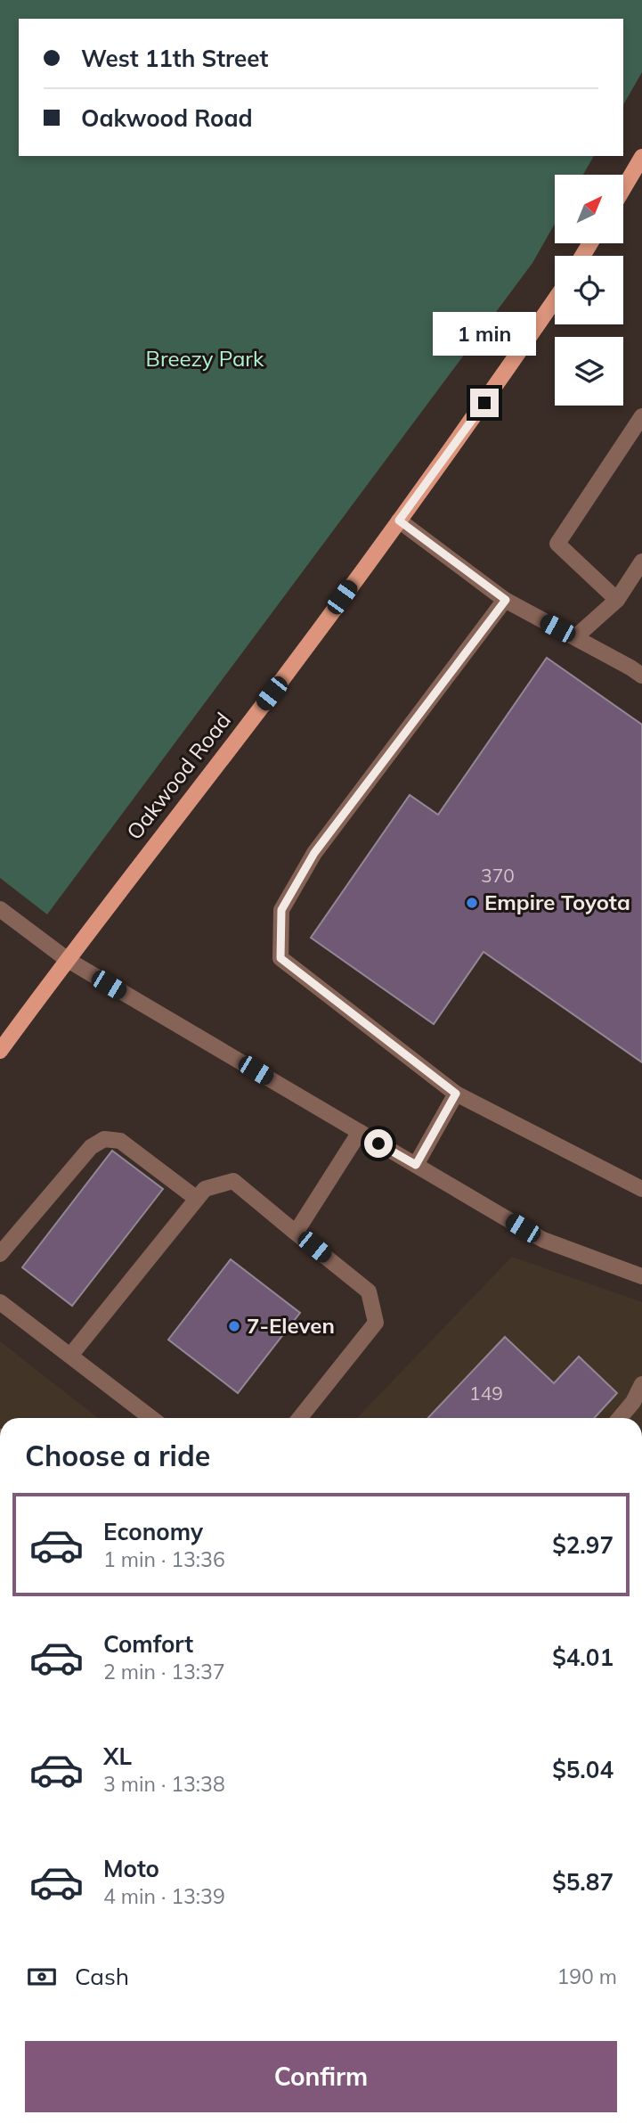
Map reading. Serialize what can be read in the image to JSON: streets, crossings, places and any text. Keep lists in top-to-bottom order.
{
  "streets": {
    "main road": ["Oakwood Road"]
  },
  "parks": ["Breezy Park"],
  "places": ["Empire Toyota", "7-Eleven"],
  "house_numbers": ["370", "149"],
  "north": "top right",
  "page": {
    "banner": ["West 11th Street", "Oakwood Road"],
    "bubble": "1 min",
    "heading": "Choose a ride",
    "list": [
      {
        "name": "Economy",
        "note": "1 min · 13:36",
        "value": "$2.97"
      },
      {
        "name": "Comfort",
        "note": "2 min · 13:37",
        "value": "$4.01"
      },
      {
        "name": "XL",
        "note": "3 min · 13:38",
        "value": "$5.04"
      },
      {
        "name": "Moto",
        "note": "4 min · 13:39",
        "value": "$5.87"
      }
    ],
    "pay": ["Cash", "190 m"],
    "buttons": "Confirm"
  }
}
